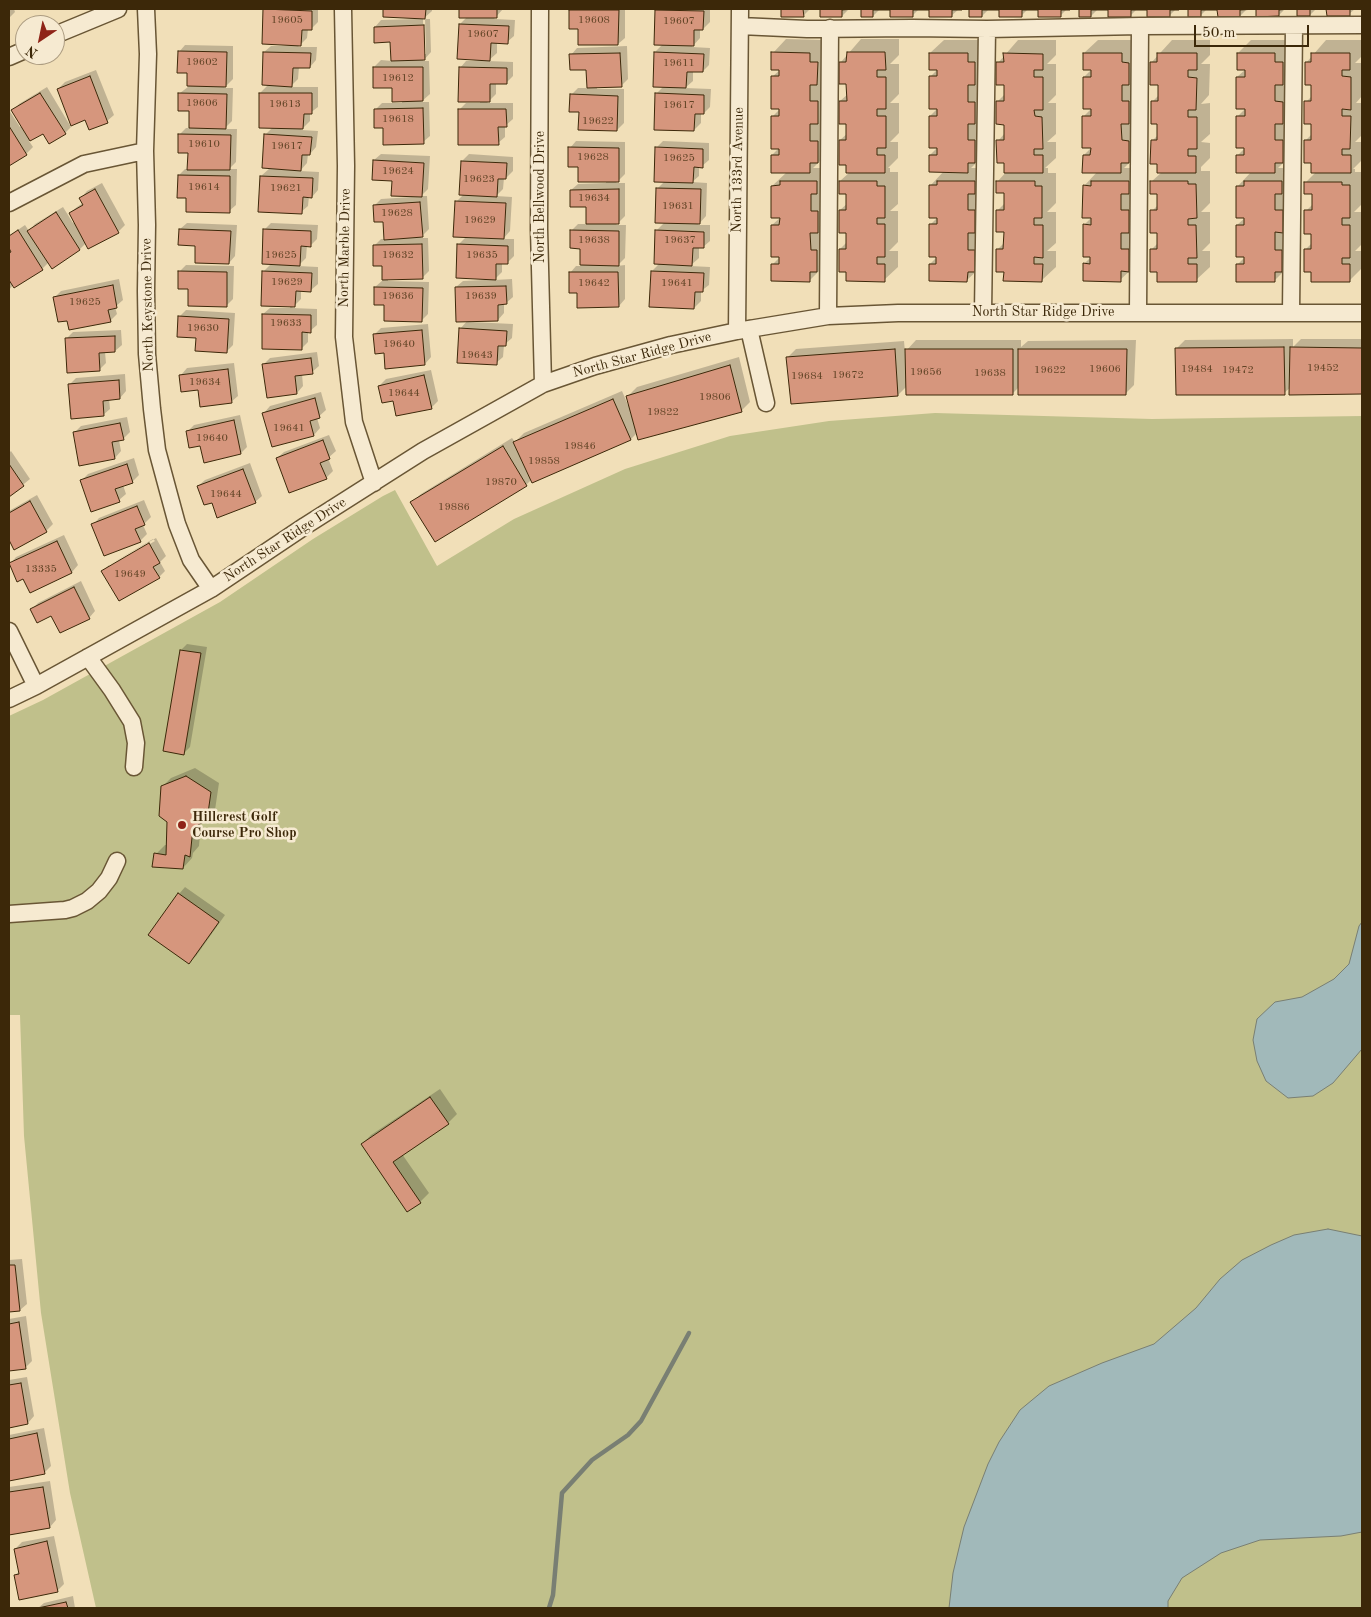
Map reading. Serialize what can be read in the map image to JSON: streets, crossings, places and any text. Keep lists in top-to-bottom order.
{
  "streets": {
    "street": [
      "North 133rd Avenue",
      "North Bellwood Drive",
      "North Marble Drive",
      "North Keystone Drive",
      "North Star Ridge Drive"
    ]
  },
  "crossings": [
    ["North 133rd Avenue", "North Star Ridge Drive"],
    ["North Bellwood Drive", "North Star Ridge Drive"],
    ["North Marble Drive", "North Star Ridge Drive"],
    ["North Keystone Drive", "North Star Ridge Drive"]
  ],
  "places": ["Hillcrest Golf Course Pro Shop"],
  "house_numbers": [
    "19605",
    "19608",
    "19607",
    "19607",
    "19602",
    "19611",
    "19612",
    "19606",
    "19613",
    "19617",
    "19618",
    "19622",
    "19610",
    "19617",
    "19628",
    "19625",
    "19624",
    "19623",
    "19614",
    "19621",
    "19634",
    "19631",
    "19628",
    "19629",
    "19638",
    "19637",
    "19625",
    "19632",
    "19635",
    "19629",
    "19642",
    "19641",
    "19636",
    "19639",
    "19625",
    "19633",
    "19630",
    "19640",
    "19643",
    "19452",
    "19606",
    "19484",
    "19622",
    "19472",
    "19656",
    "19638",
    "19672",
    "19684",
    "19634",
    "19644",
    "19806",
    "19822",
    "19641",
    "19640",
    "19846",
    "19858",
    "19870",
    "19644",
    "19886",
    "13335",
    "19649"
  ],
  "scale_bar": "50 m",
  "north": "bottom left"
}
